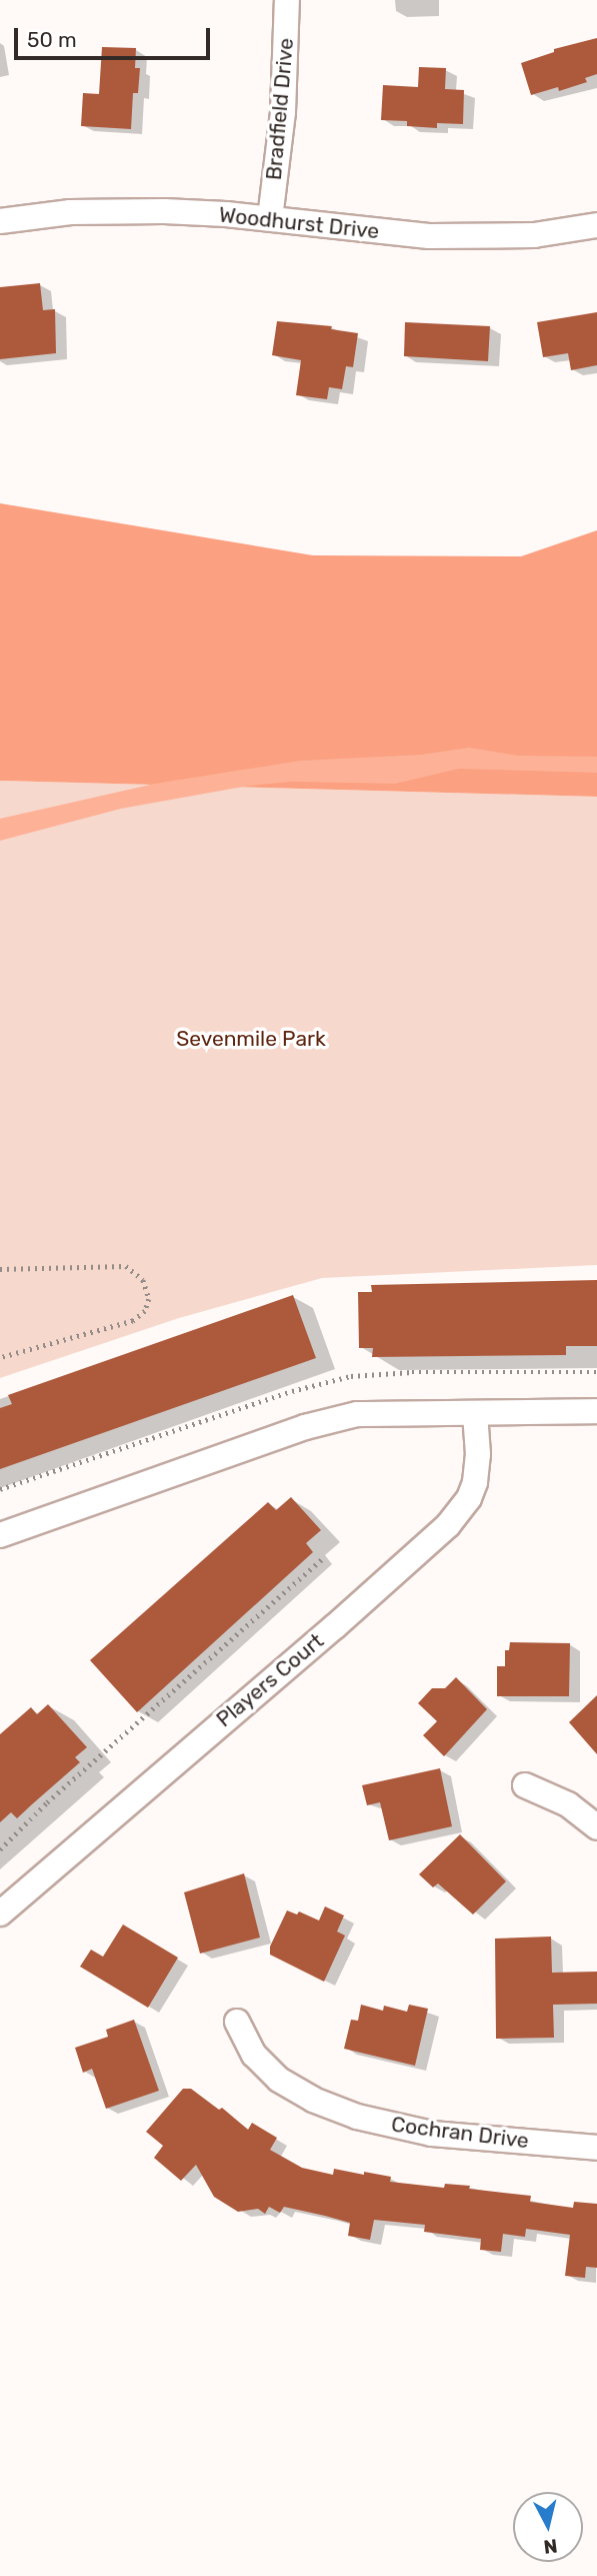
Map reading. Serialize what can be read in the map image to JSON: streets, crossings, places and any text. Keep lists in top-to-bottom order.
{
  "streets": {
    "street": [
      "Bradfield Drive",
      "Woodhurst Drive",
      "Players Court",
      "Cochran Drive"
    ]
  },
  "crossings": [
    ["Bradfield Drive", "Woodhurst Drive"]
  ],
  "parks": ["Sevenmile Park"],
  "scale_bar": "50 m",
  "north": "bottom"
}
